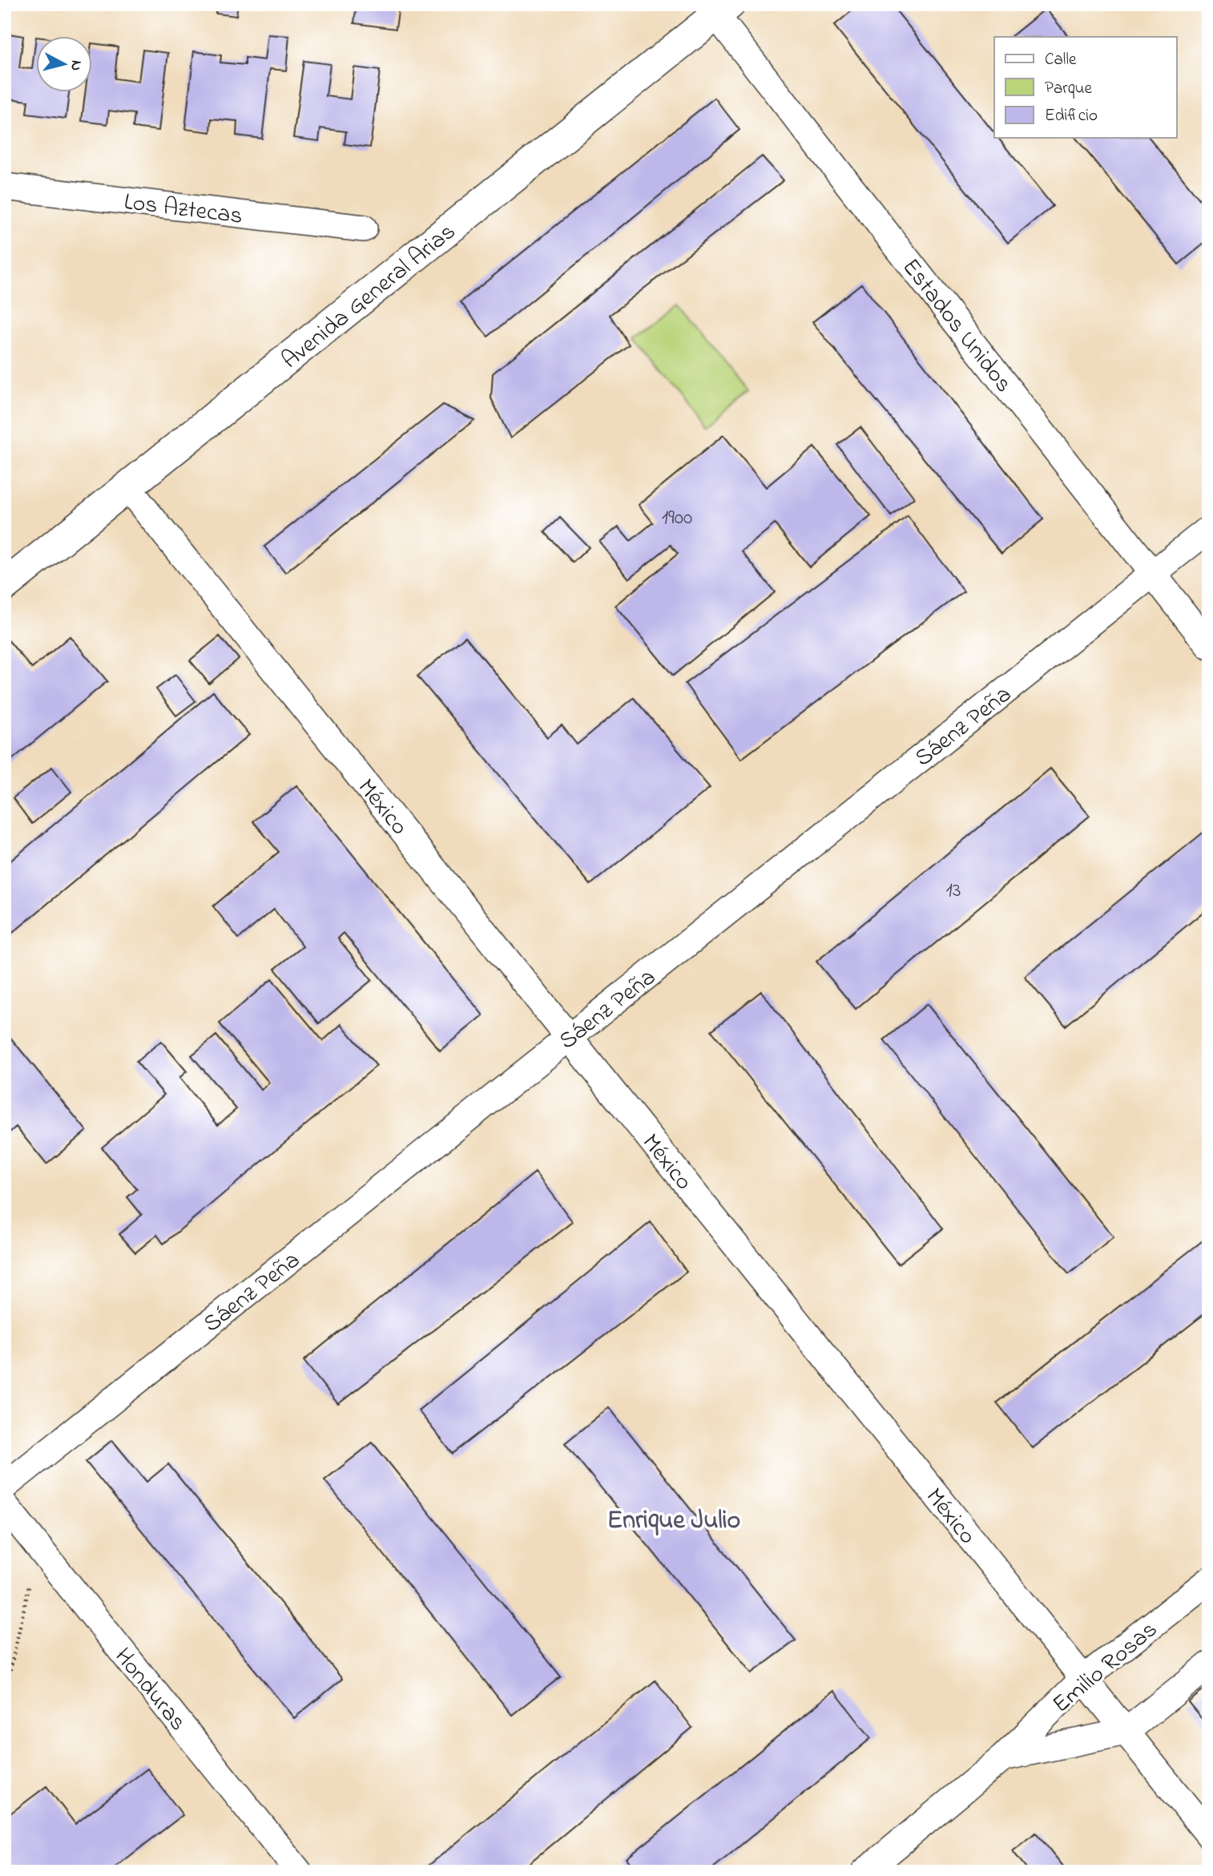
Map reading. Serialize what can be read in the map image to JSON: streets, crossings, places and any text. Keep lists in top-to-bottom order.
{
  "streets": {
    "main road": ["Avenida General Arias"],
    "street": [
      "Los Aztecas",
      "Estados Unidos",
      "Sáenz Peña",
      "México",
      "Emilio Rosas",
      "Honduras"
    ]
  },
  "crossings": [
    ["Avenida General Arias", "Estados Unidos"],
    ["Avenida General Arias", "México"],
    ["Estados Unidos", "Sáenz Peña"],
    ["Sáenz Peña", "México"],
    ["México", "Emilio Rosas"]
  ],
  "districts": ["Enrique Julio"],
  "house_numbers": ["1900", "13"],
  "legend": ["Calle", "Parque", "Edificio"],
  "north": "right"
}
